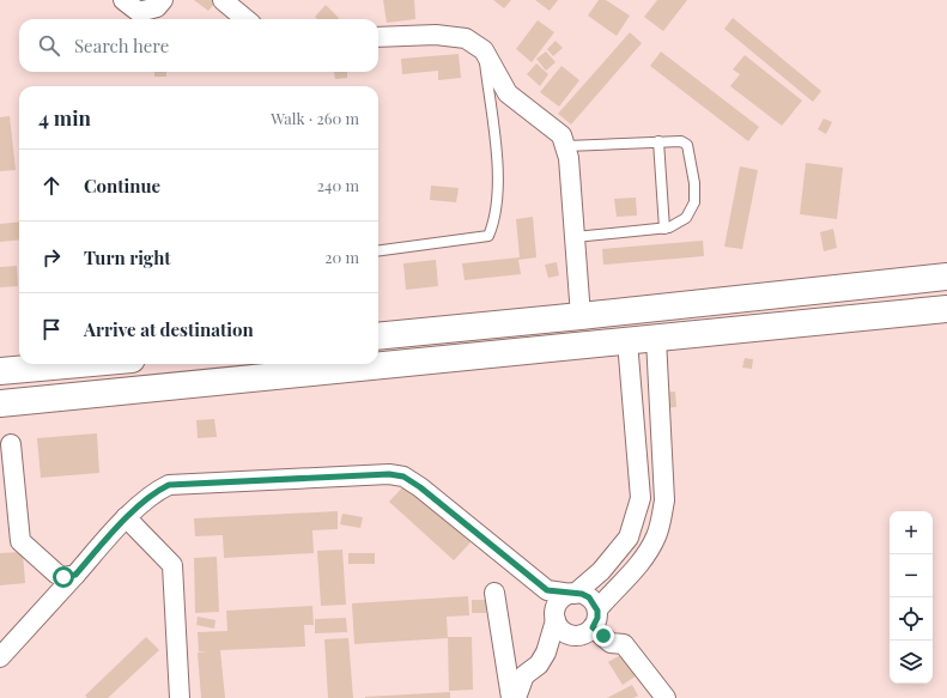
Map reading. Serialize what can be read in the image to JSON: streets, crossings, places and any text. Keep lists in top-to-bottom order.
{
  "page": {
    "search": "Search here",
    "heading": ["4 min", "Walk · 260 m"],
    "list": [
      ["Continue", "240 m"],
      ["Turn right", "20 m"],
      "Arrive at destination"
    ],
    "map_buttons": ["+", "−"]
  }
}
